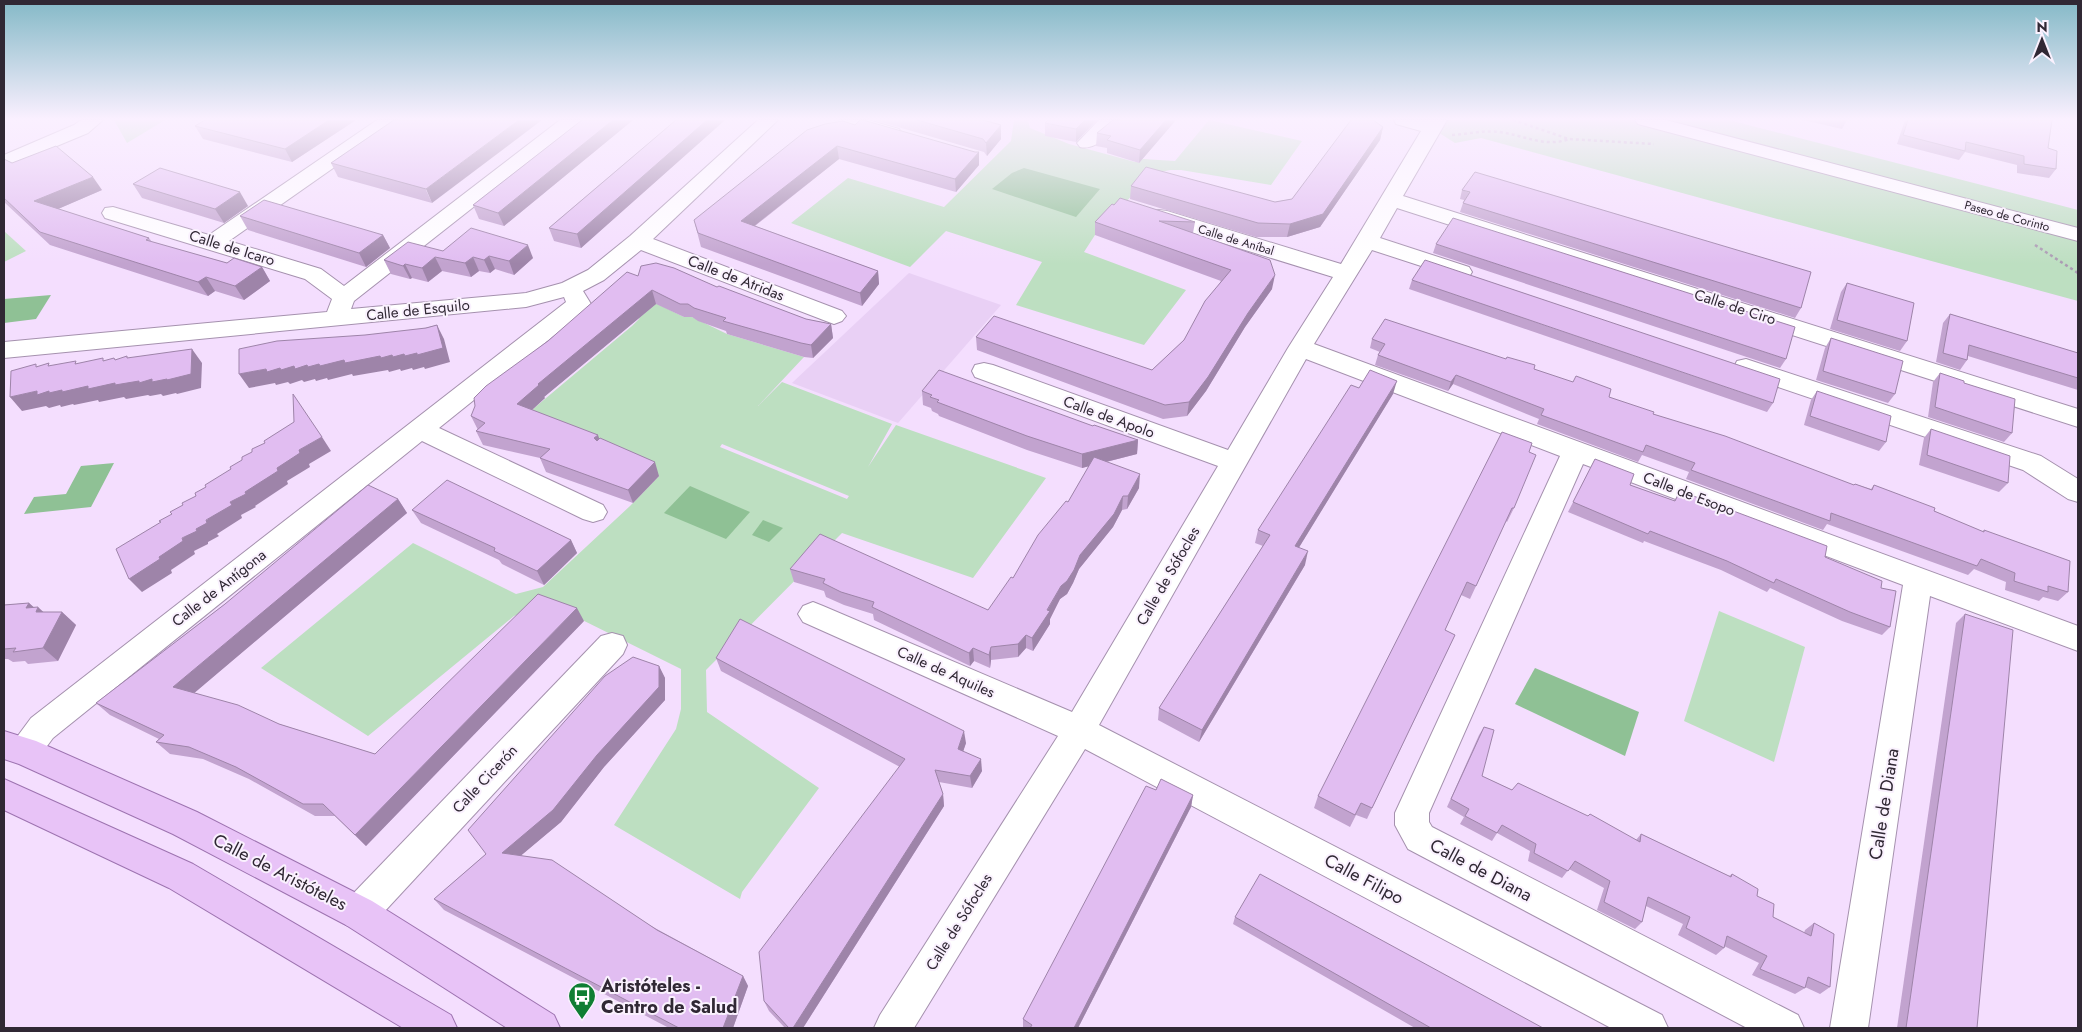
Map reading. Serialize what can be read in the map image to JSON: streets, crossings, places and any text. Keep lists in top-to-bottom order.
{
  "streets": {
    "main road": ["Calle de Aristóteles"],
    "street": [
      "Paseo de Corinto",
      "Calle de Aníbal",
      "Calle de Icaro",
      "Calle de Atridas",
      "Calle de Ciro",
      "Calle de Esquilo",
      "Calle de Apolo",
      "Calle de Esopo",
      "Calle de Sófocles",
      "Calle de Antígona",
      "Calle de Aquiles",
      "Calle Cicerón",
      "Calle de Diana",
      "Calle Filipo"
    ]
  },
  "crossings": [
    ["Calle de Aníbal", "Calle de Sófocles"],
    ["Calle de Icaro", "Calle de Esquilo"],
    ["Calle de Atridas", "Calle de Esquilo"],
    ["Calle de Ciro", "Calle de Sófocles"],
    ["Calle de Esquilo", "Calle de Antígona"],
    ["Calle de Apolo", "Calle de Sófocles"],
    ["Calle de Esopo", "Calle de Sófocles"],
    ["Calle de Esopo", "Calle de Diana"],
    ["Calle de Sófocles", "Calle de Aquiles"],
    ["Calle de Sófocles", "Calle Filipo"],
    ["Calle de Antígona", "Calle de Aristóteles"],
    ["Calle de Aquiles", "Calle Filipo"],
    ["Calle Cicerón", "Calle de Aristóteles"]
  ],
  "places": {
    "bus stop": ["Aristóteles - Centro de Salud"]
  },
  "north": "top"
}
